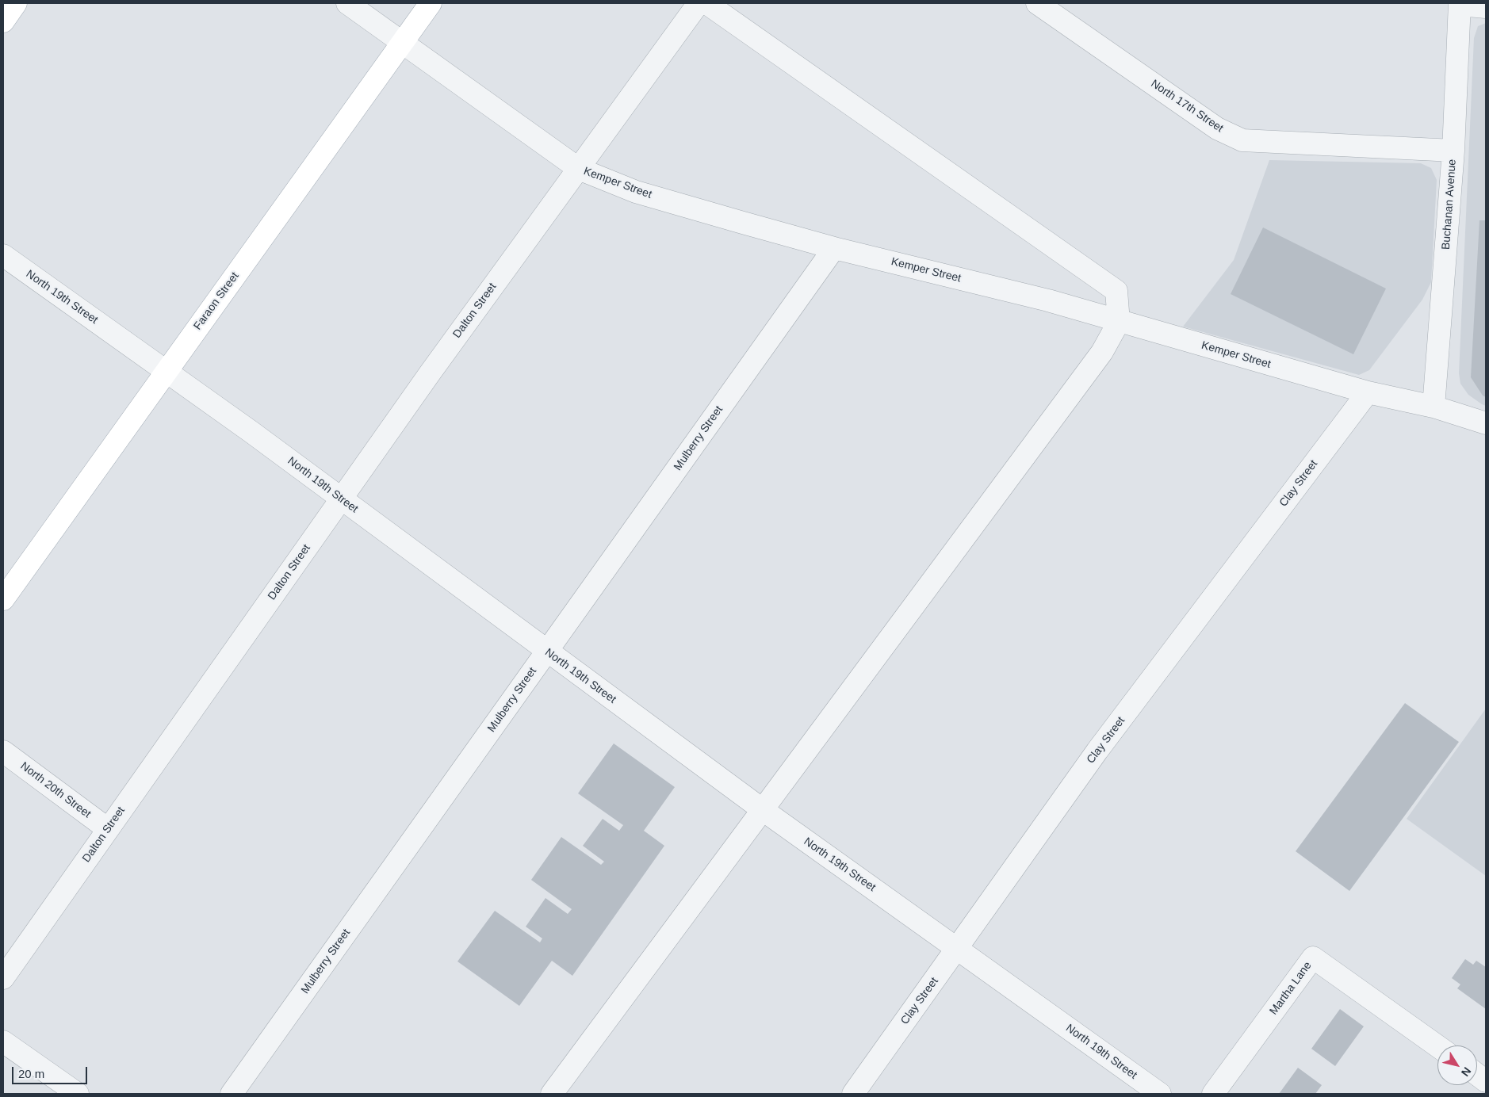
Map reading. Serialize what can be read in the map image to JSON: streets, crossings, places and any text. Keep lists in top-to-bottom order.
{
  "streets": {
    "main road": ["Faraon Street"],
    "street": [
      "North 17th Street",
      "Kemper Street",
      "Buchanan Avenue",
      "North 19th Street",
      "Dalton Street",
      "Mulberry Street",
      "Clay Street",
      "North 20th Street",
      "Martha Lane"
    ]
  },
  "crossings": [
    ["North 17th Street", "Buchanan Avenue"],
    ["Kemper Street", "Buchanan Avenue"],
    ["Kemper Street", "Faraon Street"],
    ["Kemper Street", "Dalton Street"],
    ["Kemper Street", "Mulberry Street"],
    ["Kemper Street", "Clay Street"],
    ["North 19th Street", "Faraon Street"],
    ["North 19th Street", "Dalton Street"],
    ["North 19th Street", "Mulberry Street"],
    ["North 19th Street", "Clay Street"],
    ["Dalton Street", "North 20th Street"]
  ],
  "scale_bar": "20 m",
  "north": "bottom right"
}
